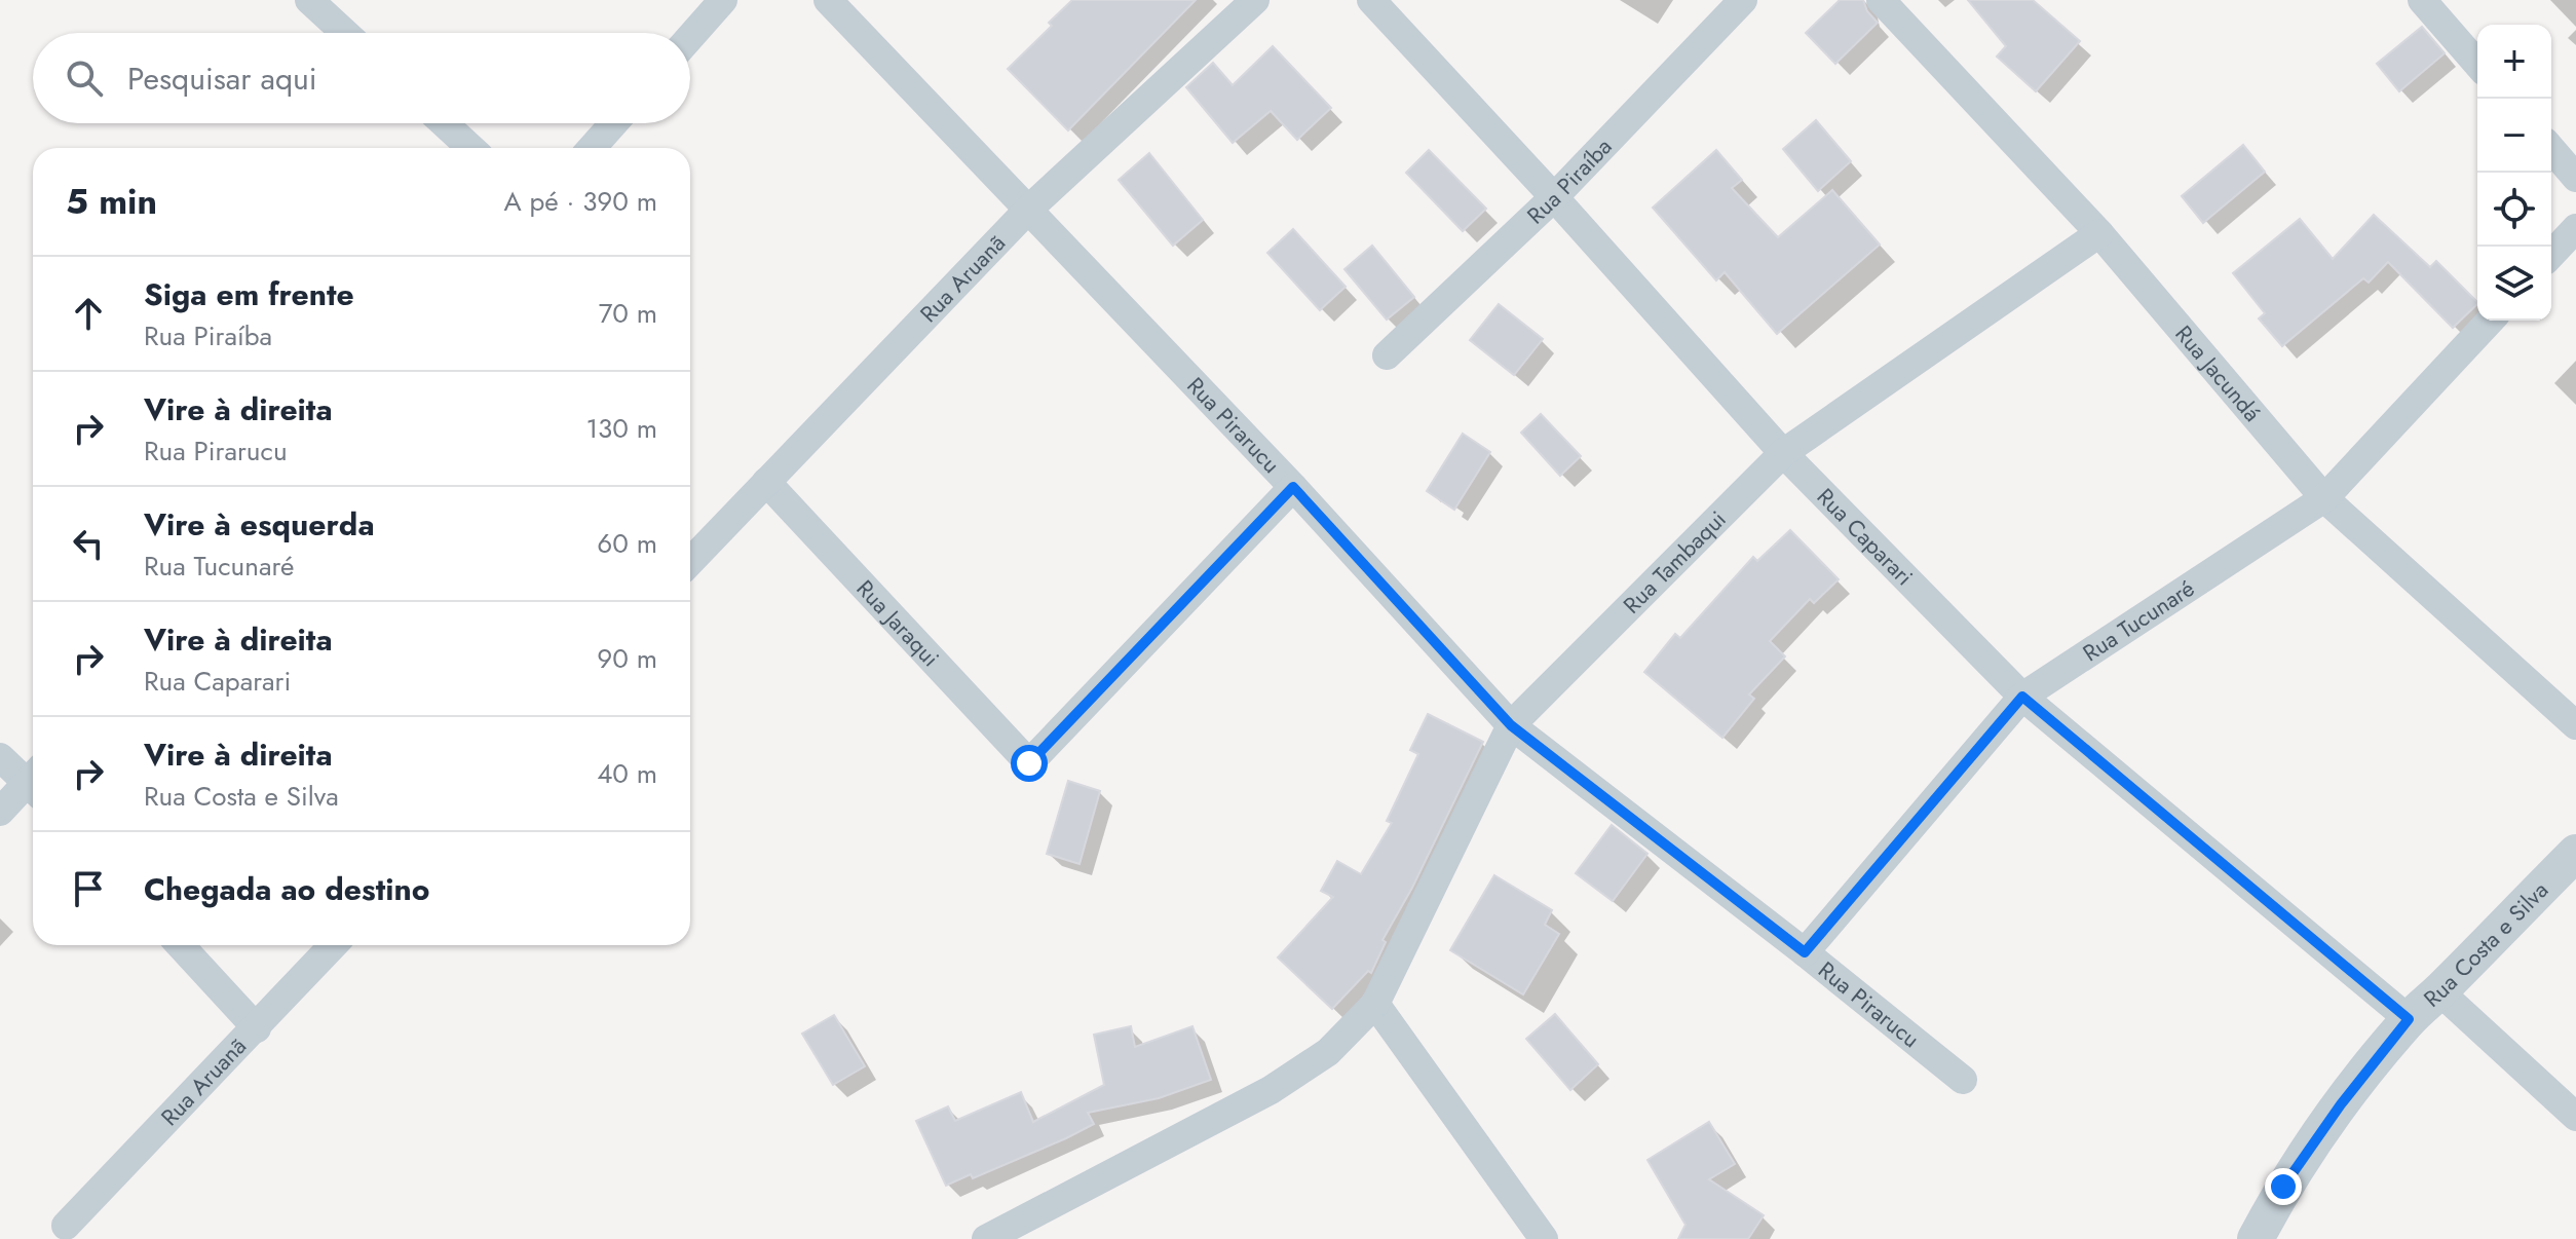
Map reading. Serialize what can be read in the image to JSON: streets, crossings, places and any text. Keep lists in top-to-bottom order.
{
  "streets": {
    "street": [
      "Rua Piraíba",
      "Rua Aruanã",
      "Rua Jacundá",
      "Rua Pirarucu",
      "Rua Caparari",
      "Rua Tambaqui",
      "Rua Tucunaré",
      "Rua Jaraqui",
      "Rua Costa e Silva"
    ]
  },
  "crossings": [
    ["Rua Piraíba", "Rua Caparari"],
    ["Rua Aruanã", "Rua Pirarucu"],
    ["Rua Aruanã", "Rua Jaraqui"],
    ["Rua Jacundá", "Rua Tambaqui"],
    ["Rua Jacundá", "Rua Tucunaré"],
    ["Rua Pirarucu", "Rua Tambaqui"],
    ["Rua Pirarucu", "Rua Tucunaré"],
    ["Rua Pirarucu", "Rua Jaraqui"],
    ["Rua Caparari", "Rua Tambaqui"],
    ["Rua Caparari", "Rua Tucunaré"],
    ["Rua Caparari", "Rua Costa e Silva"]
  ],
  "page": {
    "map_buttons": ["+", "−"],
    "search": "Pesquisar aqui",
    "heading": ["5 min", "A pé · 390 m"],
    "list": [
      ["Siga em frente", "Rua Piraíba", "70 m"],
      ["Vire à direita", "Rua Pirarucu", "130 m"],
      ["Vire à esquerda", "Rua Tucunaré", "60 m"],
      ["Vire à direita", "Rua Caparari", "90 m"],
      ["Vire à direita", "Rua Costa e Silva", "40 m"],
      "Chegada ao destino"
    ]
  }
}
